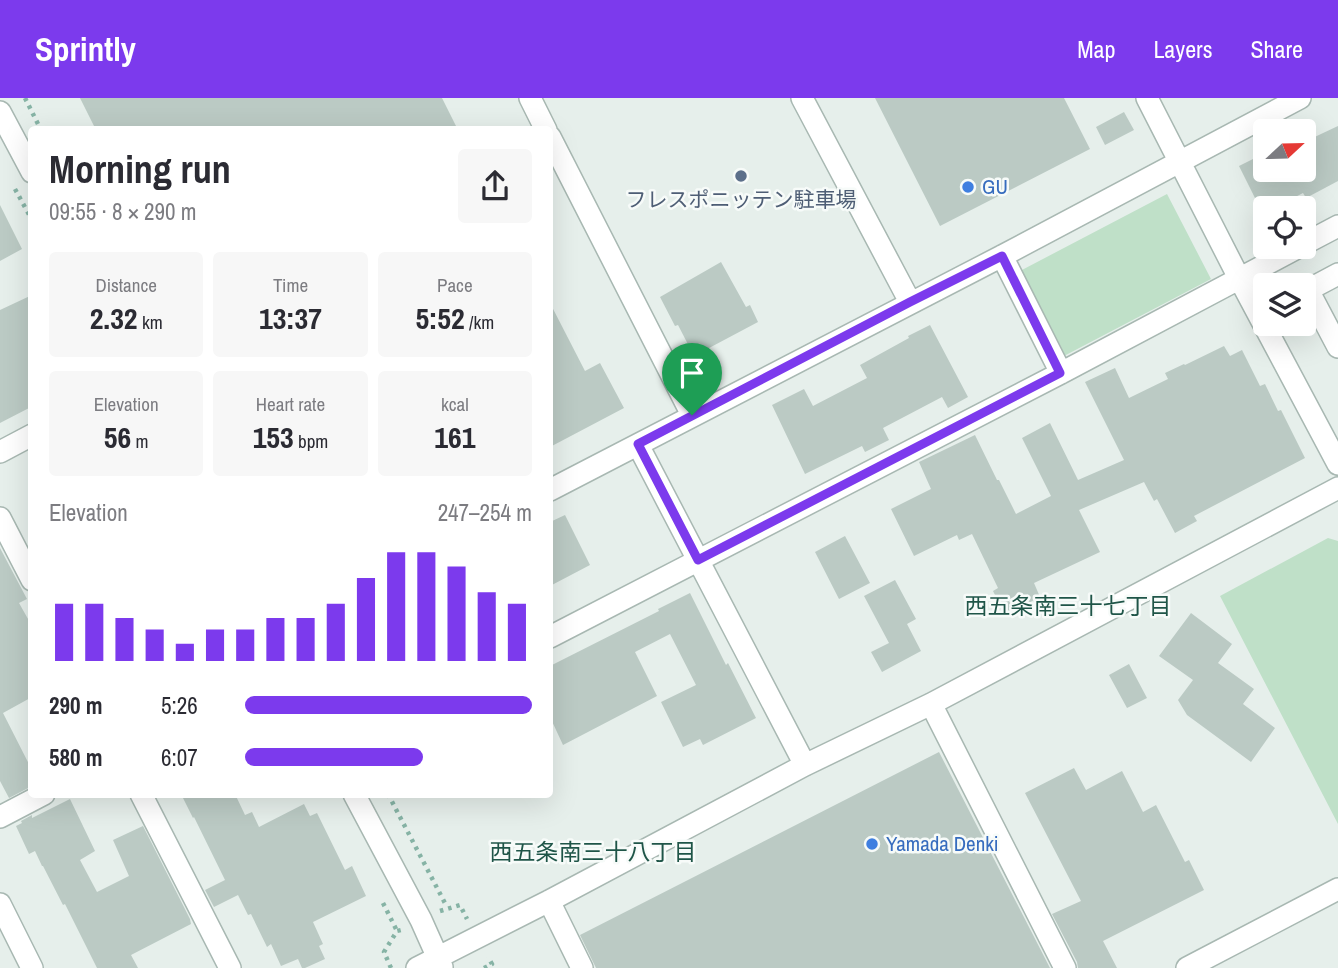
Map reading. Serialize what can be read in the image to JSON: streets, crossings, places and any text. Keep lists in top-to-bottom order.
{
  "districts": ["西五条南三十七丁目", "西五条南三十八丁目"],
  "places": ["フレスポニッテン駐車場", "GU", "Yamada Denki"],
  "north": "right",
  "page": {
    "header": "Sprintly",
    "nav": ["Map", "Layers", "Share"],
    "heading": ["Morning run", "09:55 · 8 × 290 m"],
    "stats": [
      ["Distance", "2.32 km"],
      ["Time", "13:37"],
      ["Pace", "5:52 /km"],
      ["Elevation", "56 m"],
      ["Heart rate", "153 bpm"],
      ["kcal", "161"]
    ],
    "chart": ["Elevation", "247–254 m"],
    "list": [
      {
        "name": "290 m",
        "note": "5:26"
      },
      {
        "name": "580 m",
        "note": "6:07"
      }
    ]
  }
}
